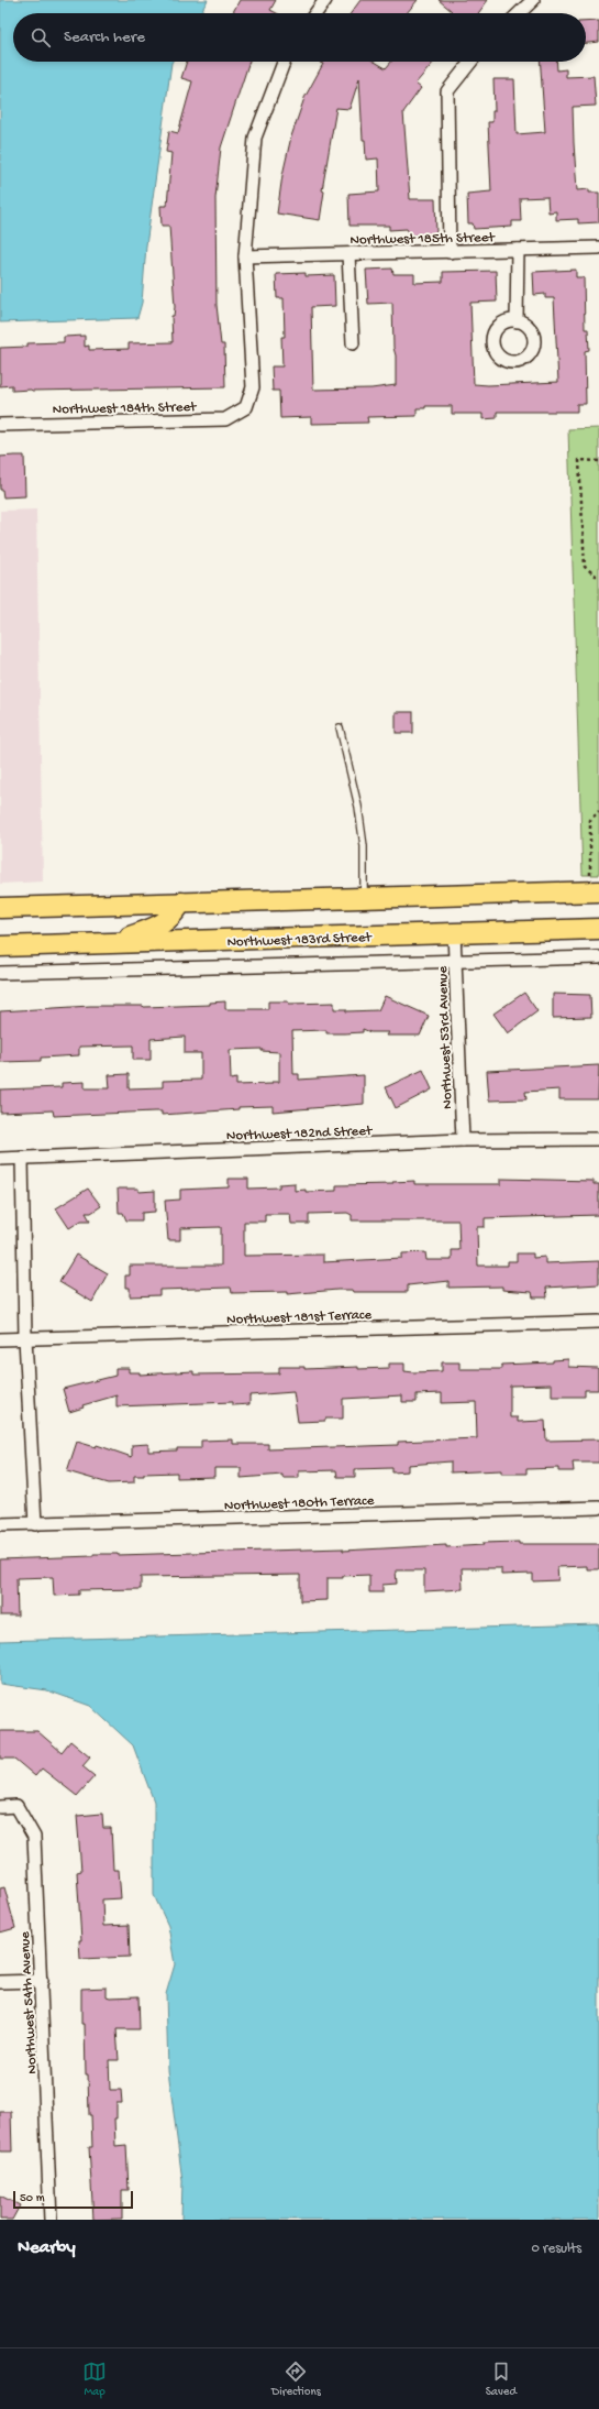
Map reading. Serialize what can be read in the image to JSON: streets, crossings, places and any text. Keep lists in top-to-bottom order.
{
  "streets": {
    "main road": ["Northwest 183rd Street"],
    "street": [
      "Northwest 185th Street",
      "Northwest 184th Street",
      "Northwest 53rd Avenue",
      "Northwest 182nd Street",
      "Northwest 181st Terrace",
      "Northwest 180th Terrace",
      "Northwest 54th Avenue"
    ]
  },
  "crossings": [
    ["Northwest 185th Street", "Northwest 184th Street"],
    ["Northwest 183rd Street", "Northwest 53rd Avenue"],
    ["Northwest 53rd Avenue", "Northwest 182nd Street"]
  ],
  "scale_bar": "50 m",
  "page": {
    "search": "Search here",
    "scale": "50 m",
    "heading": ["Nearby", "0 results"],
    "nav": ["Map", "Directions", "Saved"]
  }
}
